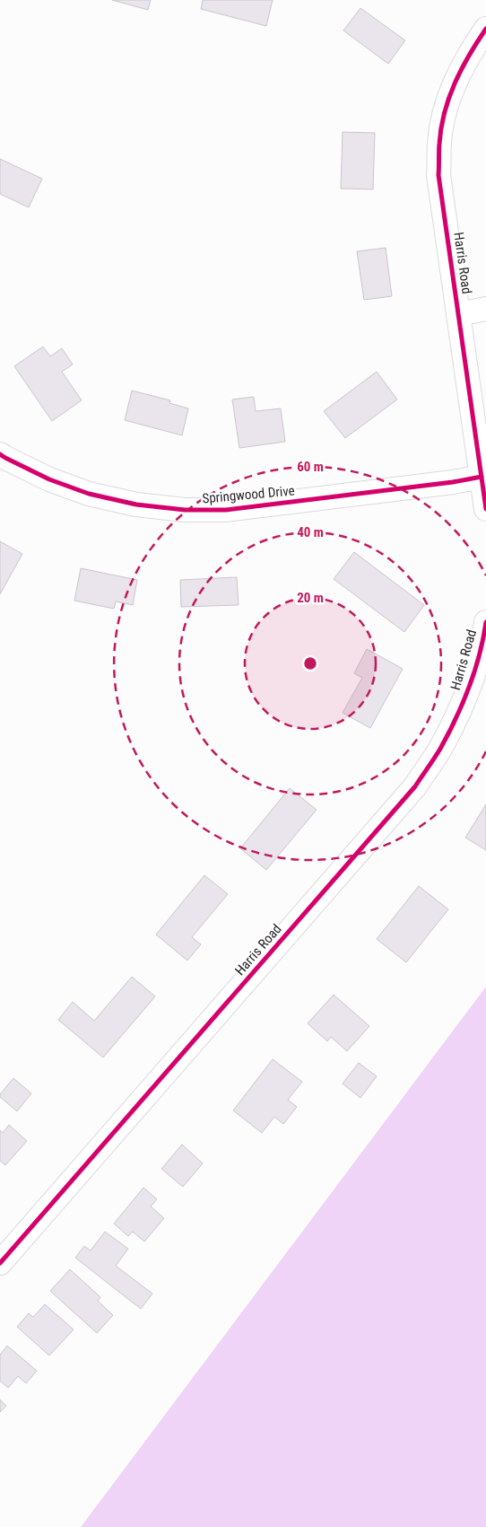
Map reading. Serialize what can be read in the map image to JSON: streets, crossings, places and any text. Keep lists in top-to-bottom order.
{
  "streets": {
    "street": ["Harris Road", "Springwood Drive"]
  },
  "crossings": [
    ["Harris Road", "Springwood Drive"]
  ],
  "rings": ["60 m", "40 m", "20 m"]
}
